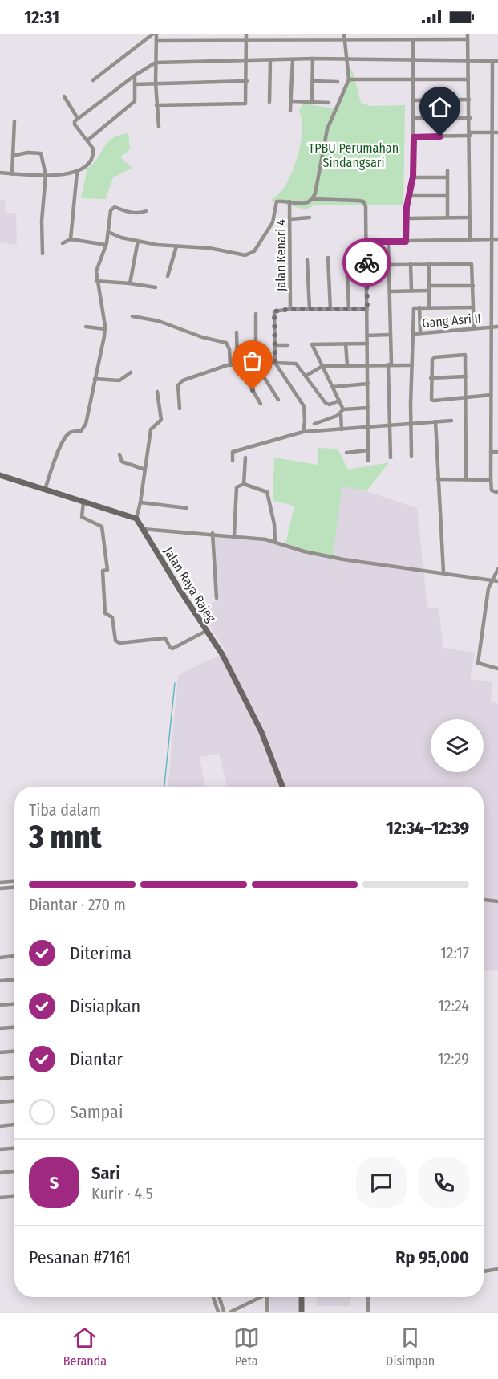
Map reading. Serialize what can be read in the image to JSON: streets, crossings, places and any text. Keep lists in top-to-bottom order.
{
  "streets": {
    "main road": ["Jalan Raya Rajeg"],
    "street": ["Jalan Kenari 4", "Gang Asri II"]
  },
  "parks": ["TPBU Perumahan Sindangsari"],
  "page": {
    "status": "12:31",
    "heading": ["3 mnt", "Tiba dalam", "12:34–12:39"],
    "panel": [
      "Sari",
      "Kurir · 4.5",
      "Pesanan #7161",
      "Rp 95,000"
    ],
    "bar": "Diantar · 270 m",
    "list": [
      ["Diterima", "12:17"],
      ["Disiapkan", "12:24"],
      ["Diantar", "12:29"],
      "Sampai"
    ],
    "round": "S",
    "tabs": ["Beranda", "Peta", "Disimpan"]
  }
}
